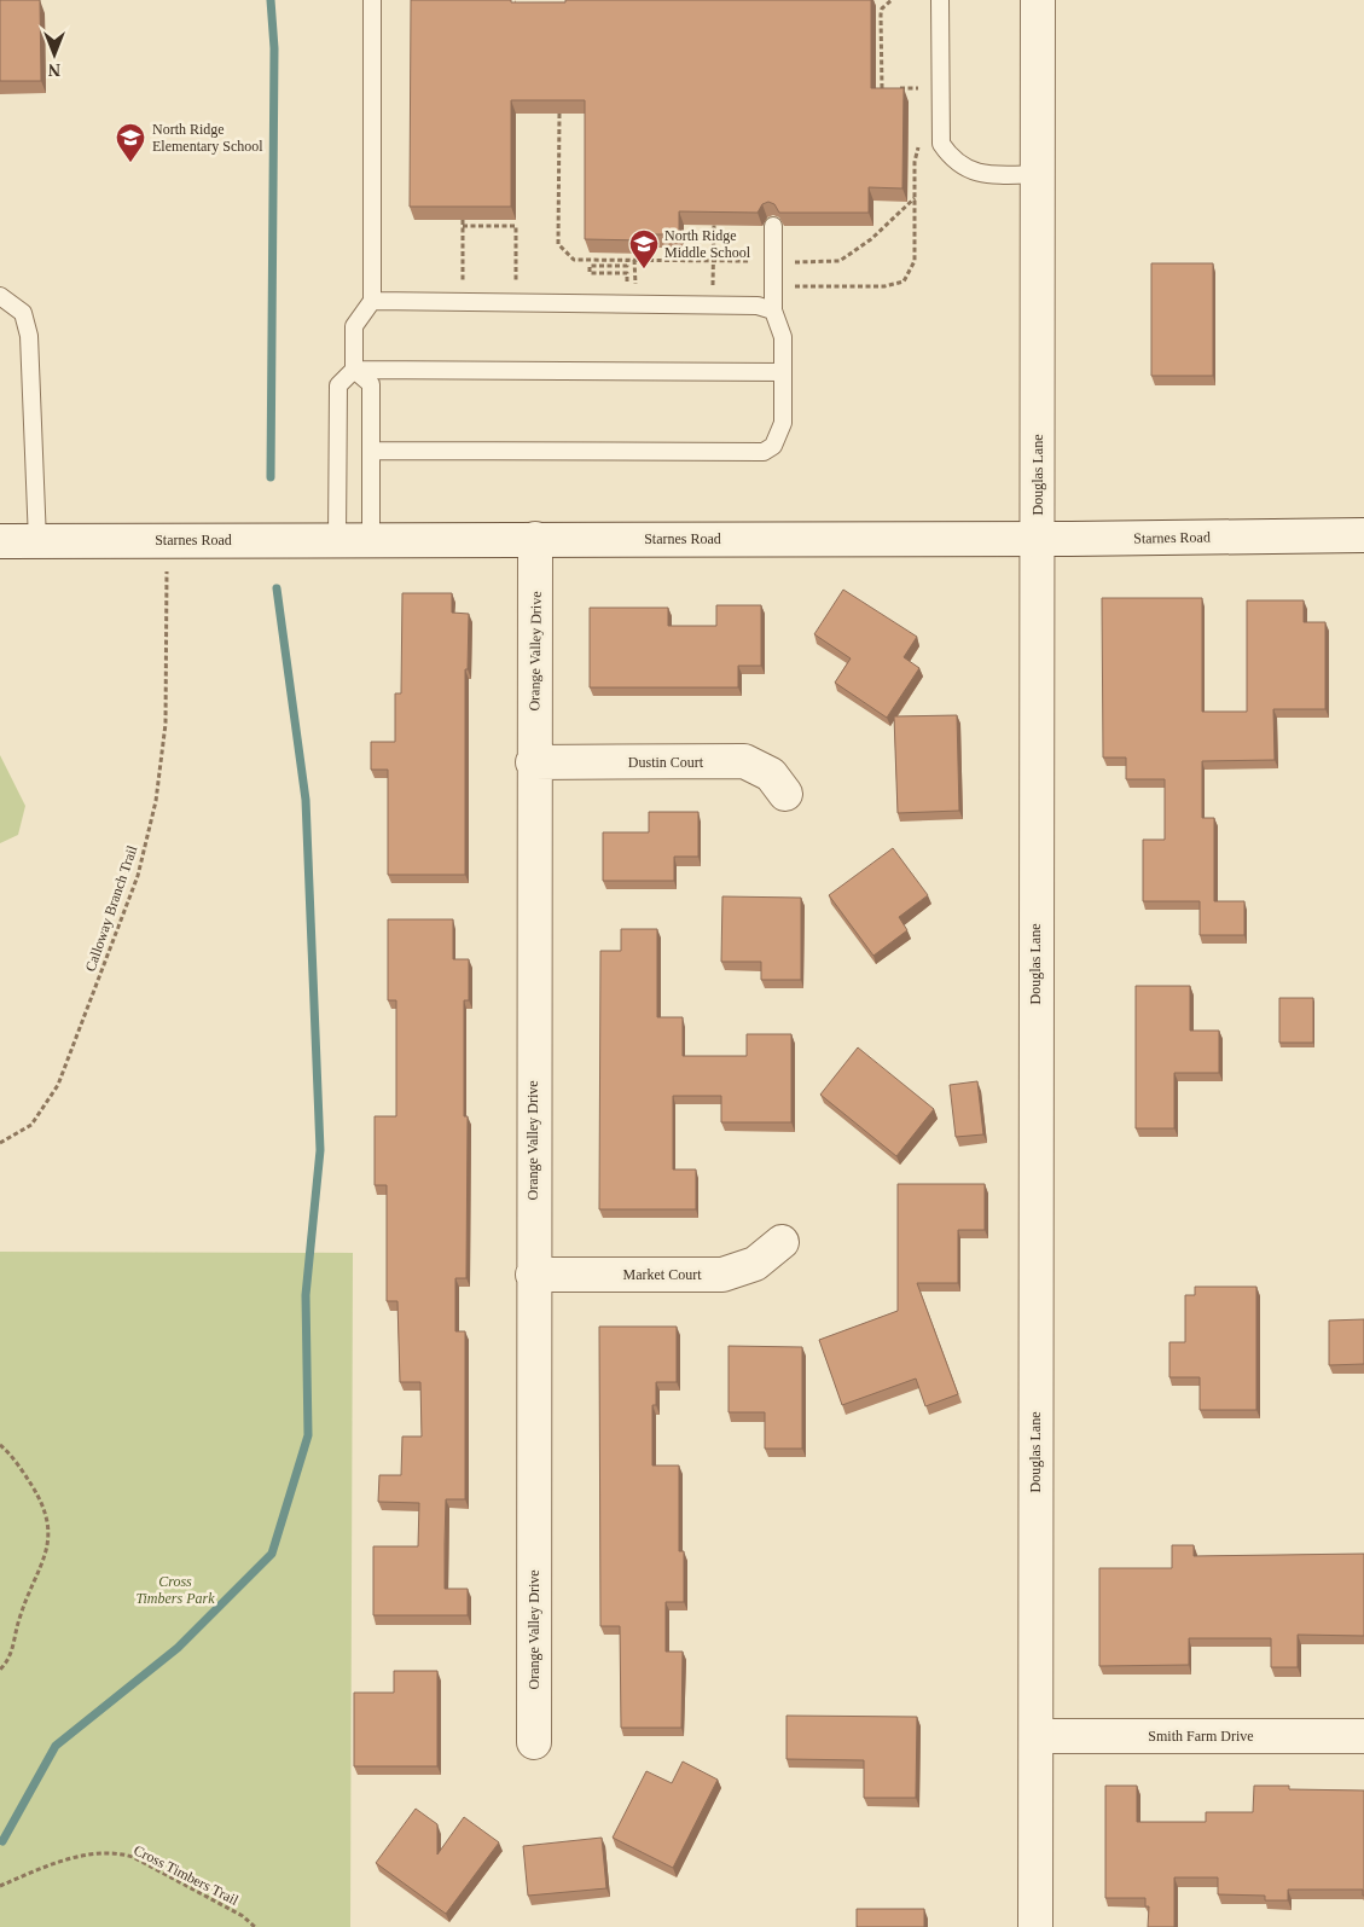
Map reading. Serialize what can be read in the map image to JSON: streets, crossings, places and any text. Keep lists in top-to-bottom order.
{
  "streets": {
    "street": [
      "Douglas Lane",
      "Starnes Road",
      "Orange Valley Drive",
      "Dustin Court",
      "Market Court",
      "Smith Farm Drive"
    ],
    "path": ["Calloway Branch Trail", "Cross Timbers Trail"]
  },
  "crossings": [
    ["Douglas Lane", "Starnes Road"],
    ["Douglas Lane", "Smith Farm Drive"],
    ["Starnes Road", "Orange Valley Drive"],
    ["Starnes Road", "Calloway Branch Trail"],
    ["Orange Valley Drive", "Dustin Court"],
    ["Orange Valley Drive", "Market Court"]
  ],
  "parks": ["Cross Timbers Park"],
  "places": {
    "school or university": ["North Ridge Elementary School", "North Ridge Middle School"]
  },
  "north": "bottom"
}
